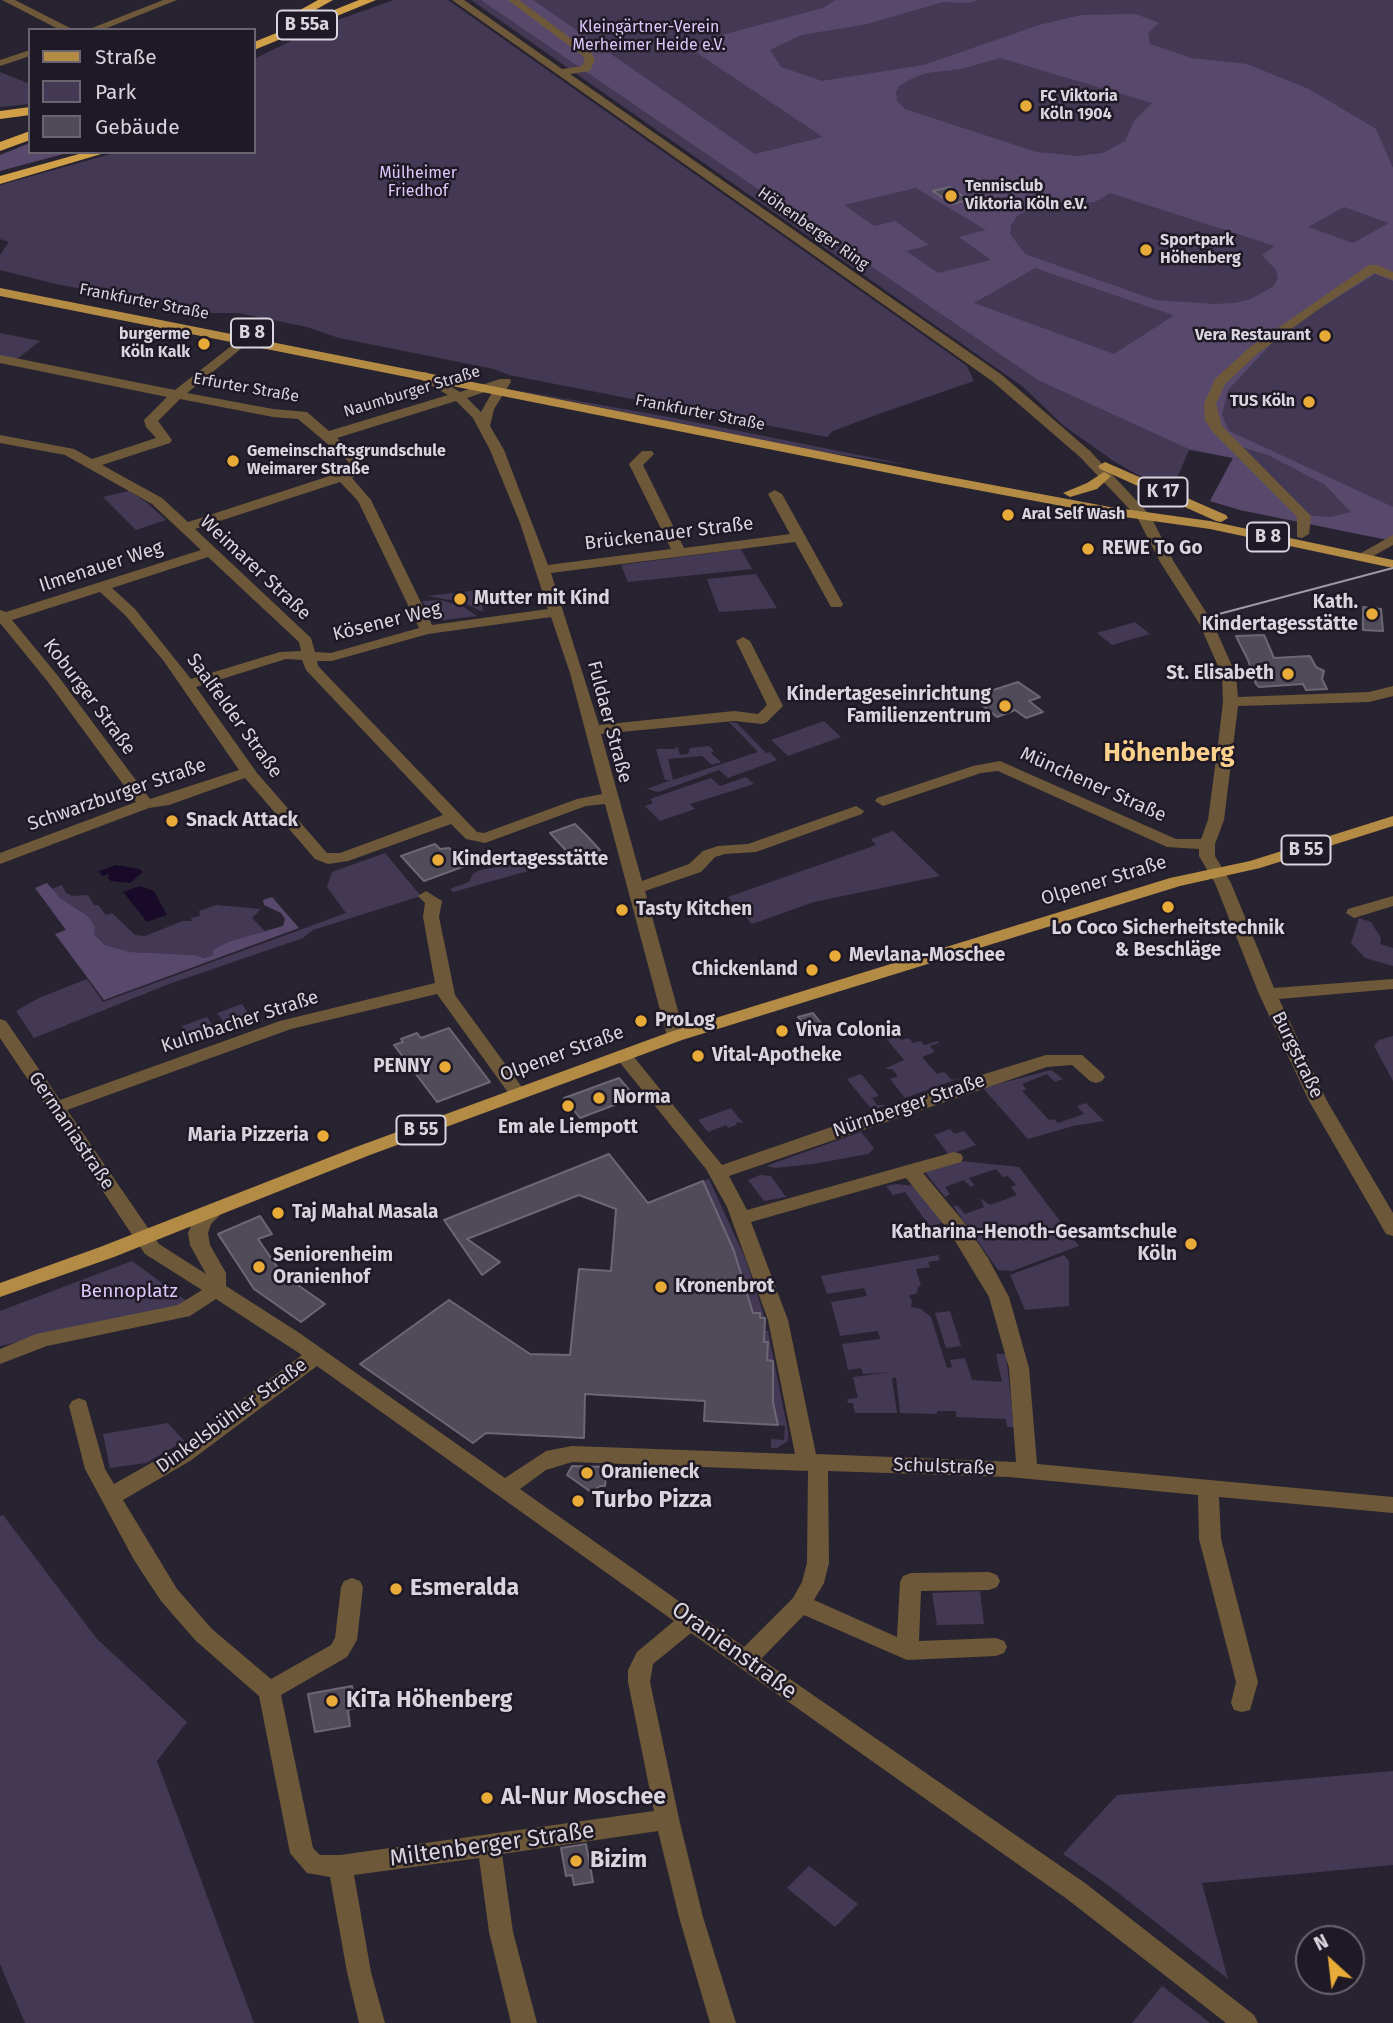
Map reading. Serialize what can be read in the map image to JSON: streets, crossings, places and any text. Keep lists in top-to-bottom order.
{
  "streets": {
    "highway": ["B 55a"],
    "main road": [
      "Frankfurter Straße",
      "B 8",
      "K 17",
      "B 55",
      "Olpener Straße"
    ],
    "street": [
      "Höhenberger Ring",
      "Erfurter Straße",
      "Naumburger Straße",
      "Brückenauer Straße",
      "Ilmenauer Weg",
      "Weimarer Straße",
      "Kösener Weg",
      "Koburger Straße",
      "Saalfelder Straße",
      "Fuldaer Straße",
      "Münchener Straße",
      "Schwarzburger Straße",
      "Kulmbacher Straße",
      "Burgstraße",
      "Nürnberger Straße",
      "Germaniastraße",
      "Dinkelsbühler Straße",
      "Schulstraße",
      "Oranienstraße",
      "Miltenberger Straße"
    ]
  },
  "crossings": [
    ["Höhenberger Ring", "K 17"],
    ["Frankfurter Straße", "Naumburger Straße"],
    ["Frankfurter Straße", "K 17"],
    ["Frankfurter Straße", "Fuldaer Straße"],
    ["Erfurter Straße", "Naumburger Straße"],
    ["Naumburger Straße", "Fuldaer Straße"],
    ["Brückenauer Straße", "Fuldaer Straße"],
    ["Ilmenauer Weg", "Weimarer Straße"],
    ["Ilmenauer Weg", "Koburger Straße"],
    ["Ilmenauer Weg", "Saalfelder Straße"],
    ["Weimarer Straße", "Kösener Weg"],
    ["Weimarer Straße", "Saalfelder Straße"],
    ["Weimarer Straße", "Fuldaer Straße"],
    ["Kösener Weg", "Saalfelder Straße"],
    ["Kösener Weg", "Fuldaer Straße"],
    ["Koburger Straße", "Schwarzburger Straße"],
    ["Saalfelder Straße", "Schwarzburger Straße"],
    ["Fuldaer Straße", "Olpener Straße"],
    ["Münchener Straße", "Burgstraße"],
    ["Olpener Straße", "Burgstraße"],
    ["Olpener Straße", "Germaniastraße"],
    ["Olpener Straße", "Oranienstraße"],
    ["Kulmbacher Straße", "Germaniastraße"],
    ["Germaniastraße", "Oranienstraße"],
    ["Dinkelsbühler Straße", "Oranienstraße"],
    ["Schulstraße", "Oranienstraße"]
  ],
  "districts": ["Höhenberg"],
  "parks": ["Kleingärtner-Verein Merheimer Heide e.V.", "Mülheimer Friedhof", "Bennoplatz"],
  "places": [
    "FC Viktoria Köln 1904",
    "Tennisclub Viktoria Köln e.V.",
    "Sportpark Höhenberg",
    "Vera Restaurant",
    "burgerme Köln Kalk",
    "TUS Köln",
    "Gemeinschaftsgrundschule Weimarer Straße",
    "Aral Self Wash",
    "REWE To Go",
    "Mutter mit Kind",
    "Kath. Kindertagesstätte",
    "St. Elisabeth",
    "Kindertageseinrichtung Familienzentrum",
    "Snack Attack",
    "Kindertagesstätte",
    "Lo Coco Sicherheitstechnik & Beschläge",
    "Tasty Kitchen",
    "Mevlana-Moschee",
    "Chickenland",
    "ProLog",
    "Viva Colonia",
    "Vital-Apotheke",
    "PENNY",
    "Norma",
    "Em ale Liempott",
    "Maria Pizzeria",
    "Taj Mahal Masala",
    "Katharina-Henoth-Gesamtschule Köln",
    "Seniorenheim Oranienhof",
    "Kronenbrot",
    "Oranieneck",
    "Turbo Pizza",
    "Esmeralda",
    "KiTa Höhenberg",
    "Al-Nur Moschee",
    "Bizim"
  ],
  "legend": ["Straße", "Park", "Gebäude"],
  "north": "top left"
}
